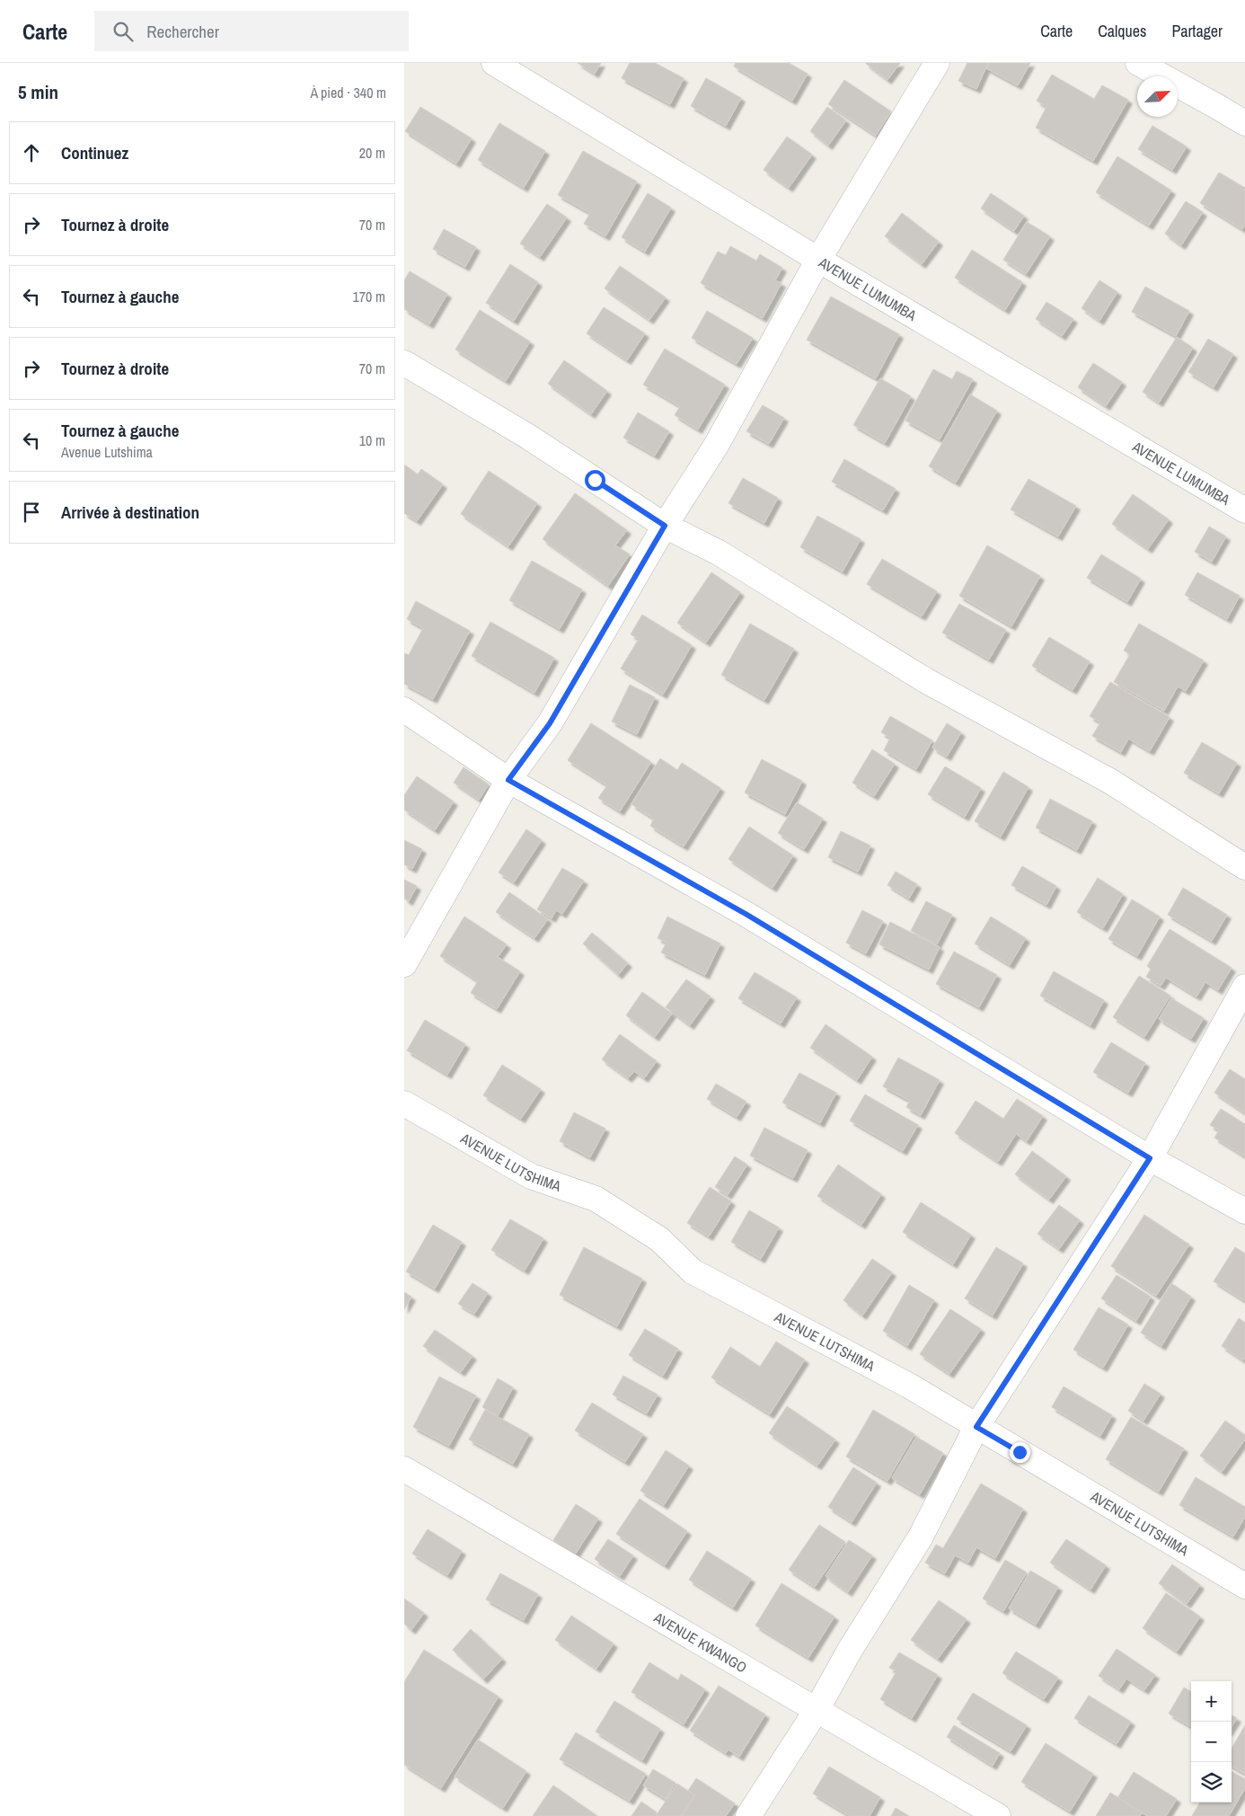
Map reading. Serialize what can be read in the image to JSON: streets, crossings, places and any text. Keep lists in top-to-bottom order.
{
  "streets": {
    "street": ["AVENUE LUMUMBA", "AVENUE LUTSHIMA", "AVENUE KWANGO"]
  },
  "north": "top right",
  "page": {
    "header": "Carte",
    "search": "Rechercher",
    "nav": ["Carte", "Calques", "Partager"],
    "heading": ["5 min", "À pied · 340 m"],
    "list": [
      ["Continuez", "20 m"],
      ["Tournez à droite", "70 m"],
      ["Tournez à gauche", "170 m"],
      ["Tournez à droite", "70 m"],
      ["Tournez à gauche", "Avenue Lutshima", "10 m"],
      "Arrivée à destination"
    ],
    "map_buttons": ["+", "−"]
  }
}
